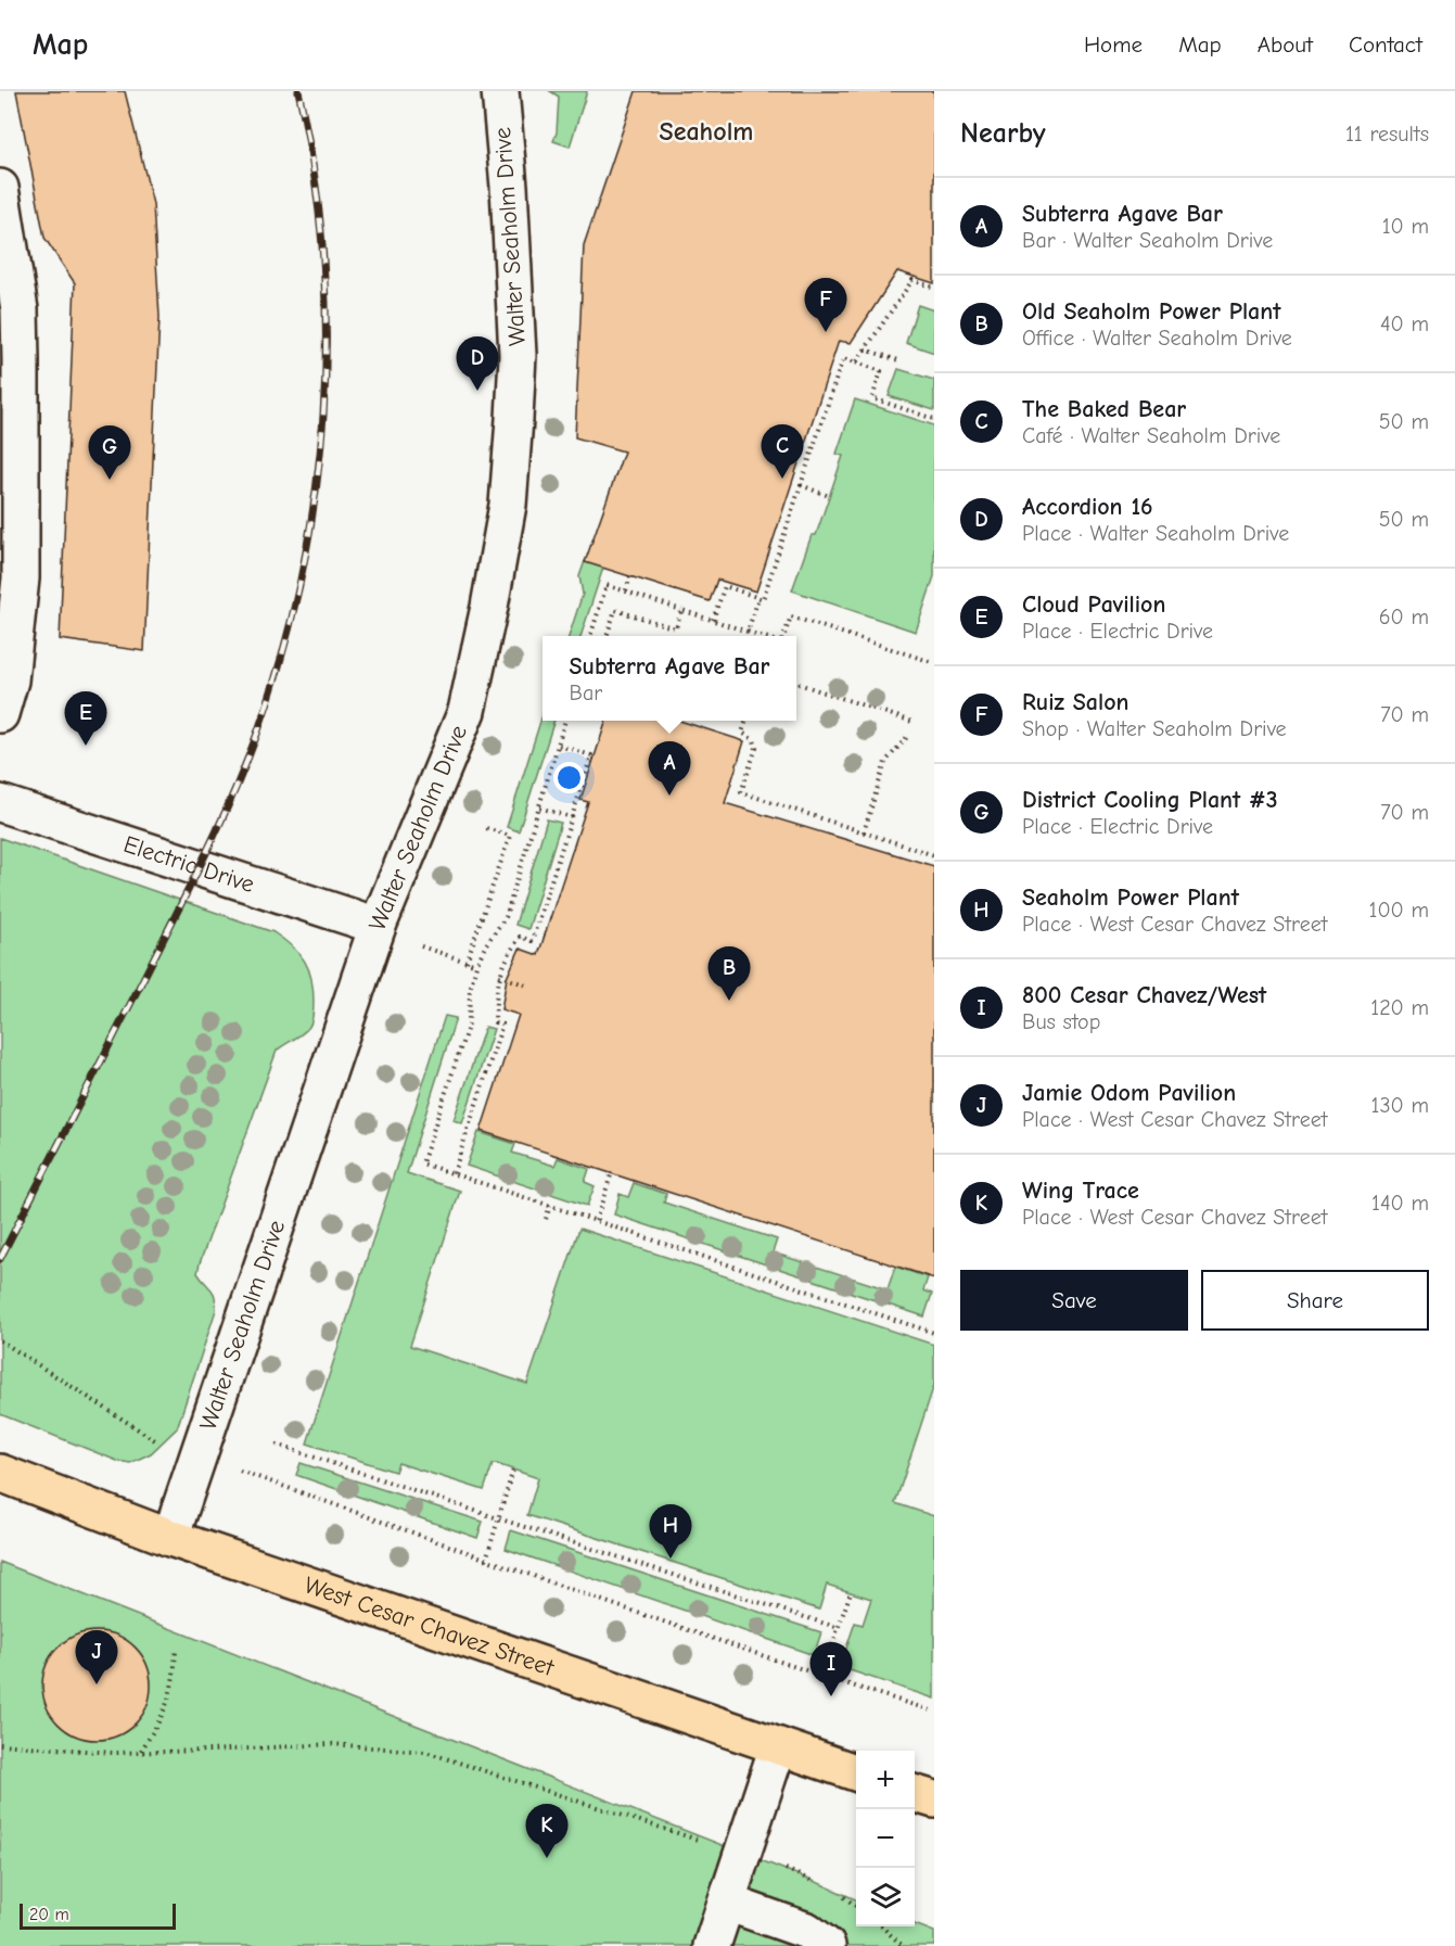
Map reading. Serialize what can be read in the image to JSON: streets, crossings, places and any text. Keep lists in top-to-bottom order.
{
  "streets": {
    "main road": ["West Cesar Chavez Street"],
    "street": ["Walter Seaholm Drive", "Electric Drive"]
  },
  "crossings": [
    ["Walter Seaholm Drive", "Electric Drive"],
    ["Walter Seaholm Drive", "West Cesar Chavez Street"]
  ],
  "districts": ["Seaholm"],
  "scale_bar": "20 m",
  "page": {
    "header": "Map",
    "nav": [
      "Home",
      "Map",
      "About",
      "Contact"
    ],
    "heading": ["Nearby", "11 results"],
    "list": [
      {
        "mark": "A",
        "name": "Subterra Agave Bar",
        "note": "Bar · Walter Seaholm Drive",
        "value": "10 m"
      },
      {
        "mark": "B",
        "name": "Old Seaholm Power Plant",
        "note": "Office · Walter Seaholm Drive",
        "value": "40 m"
      },
      {
        "mark": "C",
        "name": "The Baked Bear",
        "note": "Café · Walter Seaholm Drive",
        "value": "50 m"
      },
      {
        "mark": "D",
        "name": "Accordion 16",
        "note": "Place · Walter Seaholm Drive",
        "value": "50 m"
      },
      {
        "mark": "E",
        "name": "Cloud Pavilion",
        "note": "Place · Electric Drive",
        "value": "60 m"
      },
      {
        "mark": "F",
        "name": "Ruiz Salon",
        "note": "Shop · Walter Seaholm Drive",
        "value": "70 m"
      },
      {
        "mark": "G",
        "name": "District Cooling Plant #3",
        "note": "Place · Electric Drive",
        "value": "70 m"
      },
      {
        "mark": "H",
        "name": "Seaholm Power Plant",
        "note": "Place · West Cesar Chavez Street",
        "value": "100 m"
      },
      {
        "mark": "I",
        "name": "800 Cesar Chavez/West",
        "note": "Bus stop",
        "value": "120 m"
      },
      {
        "mark": "J",
        "name": "Jamie Odom Pavilion",
        "note": "Place · West Cesar Chavez Street",
        "value": "130 m"
      },
      {
        "mark": "K",
        "name": "Wing Trace",
        "note": "Place · West Cesar Chavez Street",
        "value": "140 m"
      }
    ],
    "pins": [
      "F",
      "D",
      "C",
      "G",
      "E",
      "A",
      "B",
      "H",
      "J",
      "I",
      "K"
    ],
    "popup": ["Subterra Agave Bar", "Bar"],
    "buttons": ["Save", "Share"],
    "map_buttons": ["+", "−"],
    "scale": "20 m"
  }
}
